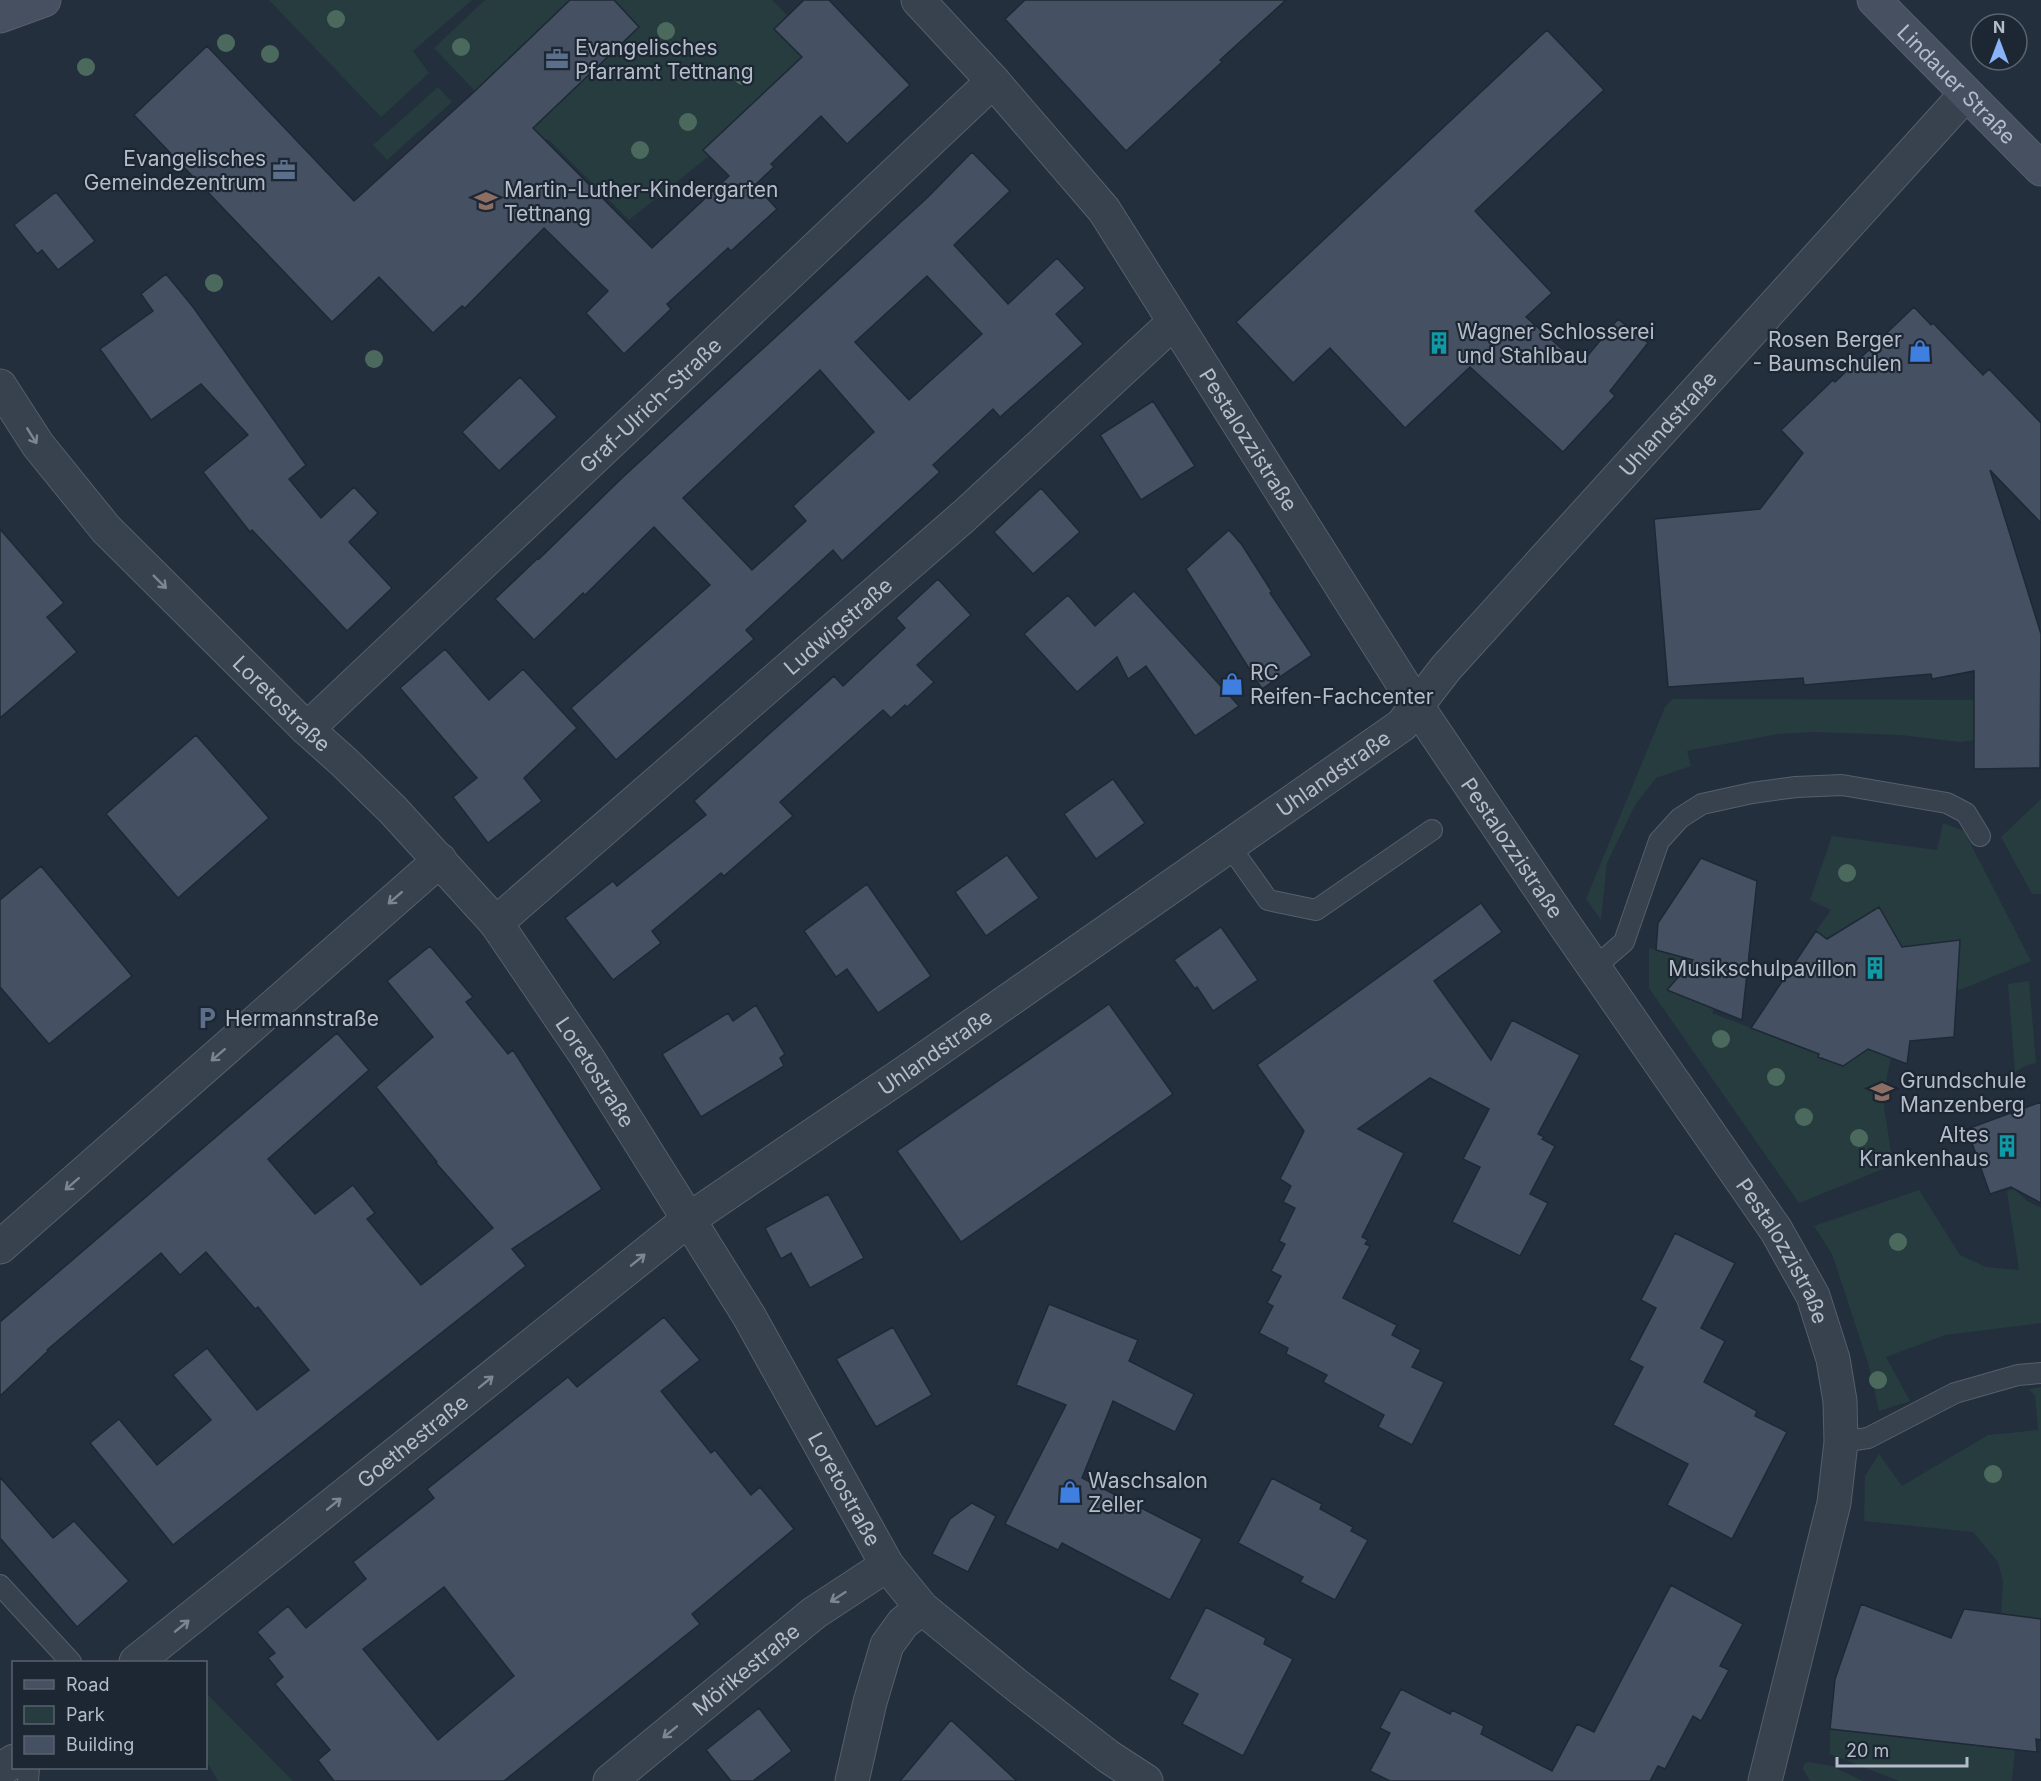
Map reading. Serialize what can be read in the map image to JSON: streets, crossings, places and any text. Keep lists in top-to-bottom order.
{
  "streets": {
    "main road": ["Lindauer Straße"],
    "street": [
      "Graf-Ulrich-Straße",
      "Uhlandstraße",
      "Pestalozzistraße",
      "Ludwigstraße",
      "Loretostraße",
      "Goethestraße",
      "Mörikestraße"
    ]
  },
  "crossings": [
    ["Lindauer Straße", "Uhlandstraße"],
    ["Graf-Ulrich-Straße", "Pestalozzistraße"],
    ["Graf-Ulrich-Straße", "Loretostraße"],
    ["Uhlandstraße", "Pestalozzistraße"],
    ["Uhlandstraße", "Loretostraße"],
    ["Uhlandstraße", "Goethestraße"],
    ["Pestalozzistraße", "Ludwigstraße"],
    ["Ludwigstraße", "Loretostraße"],
    ["Loretostraße", "Goethestraße"],
    ["Loretostraße", "Mörikestraße"]
  ],
  "one_way": ["Goethestraße", "Mörikestraße"],
  "places": {
    "office": ["Evangelisches Pfarramt Tettnang", "Evangelisches Gemeindezentrum"],
    "school or university": ["Martin-Luther-Kindergarten Tettnang", "Grundschule Manzenberg"],
    "building": ["Wagner Schlosserei und Stahlbau", "Musikschulpavillon", "Altes Krankenhaus"],
    "shop": ["Rosen Berger - Baumschulen", "RC Reifen-Fachcenter", "Waschsalon Zeller"],
    "parking": ["Hermannstraße"]
  },
  "legend": ["Road", "Park", "Building"],
  "scale_bar": "20 m",
  "north": "top"
}
